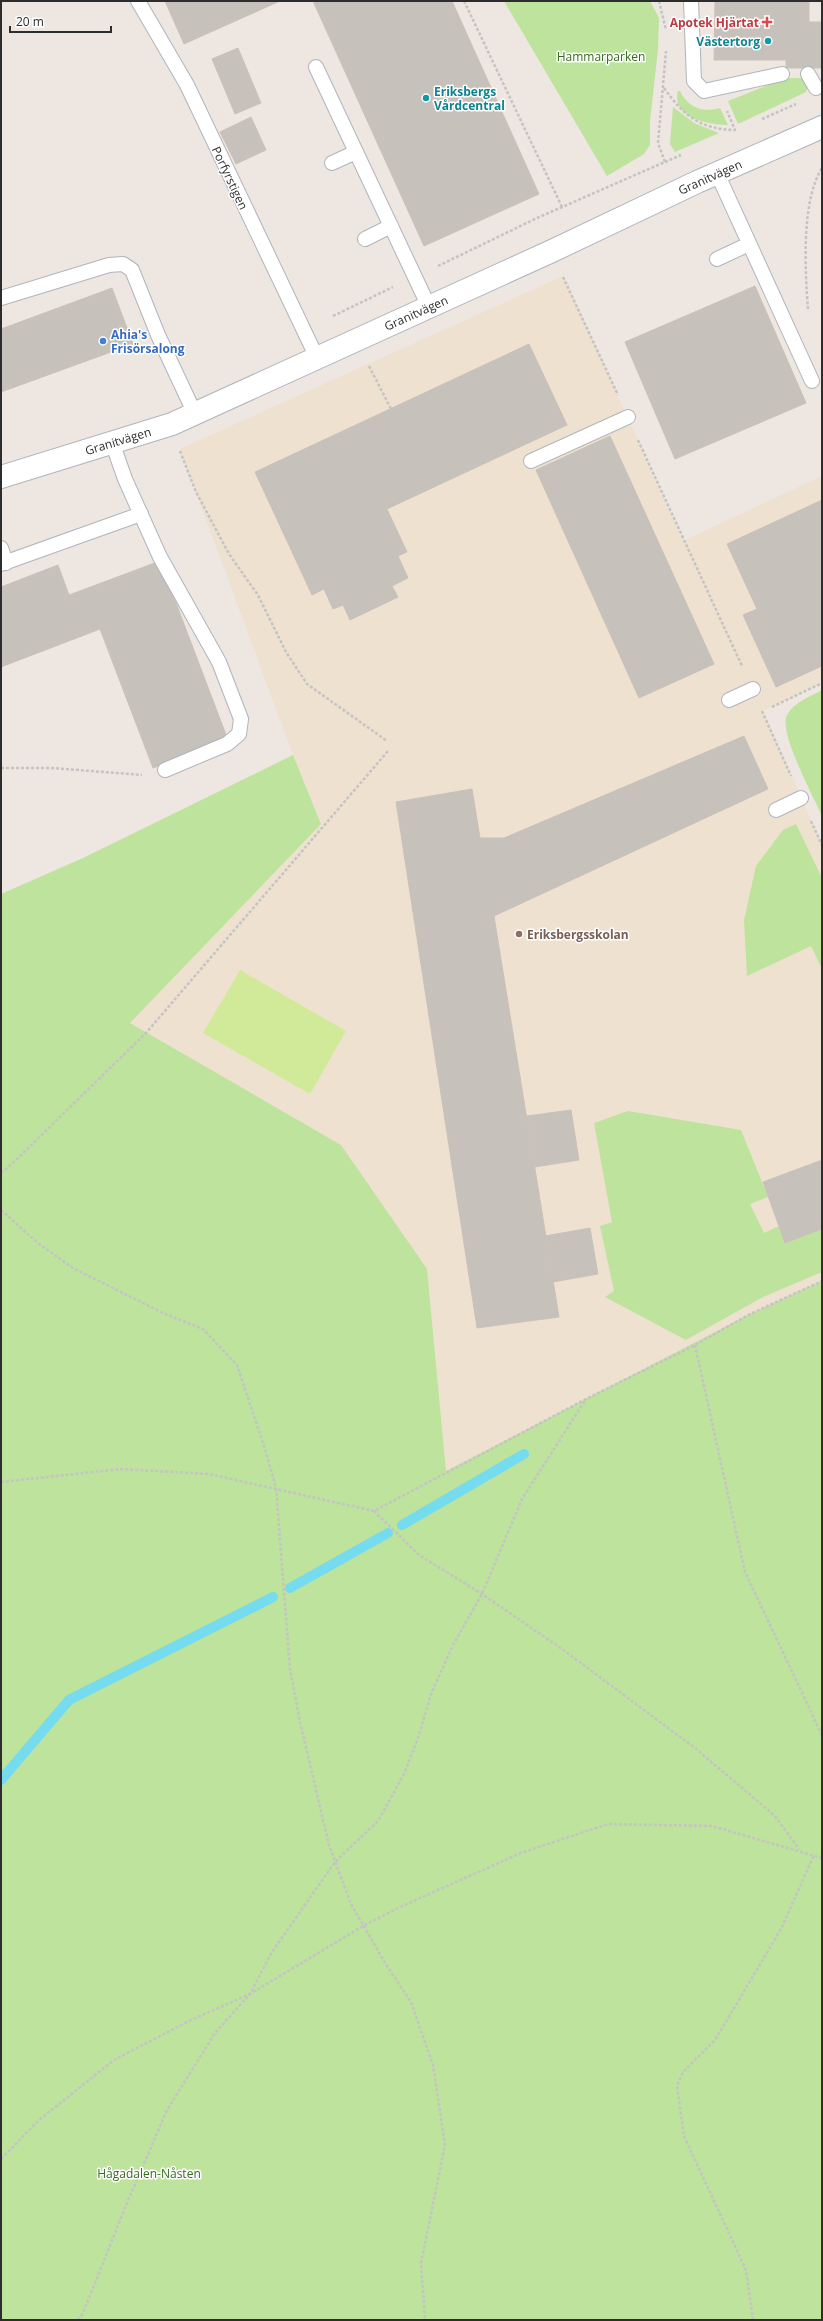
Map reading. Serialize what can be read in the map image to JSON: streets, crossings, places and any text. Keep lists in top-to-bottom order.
{
  "streets": {
    "street": ["Granitvägen"],
    "lane": ["Porfyrstigen"]
  },
  "crossings": [
    ["Granitvägen", "Porfyrstigen"]
  ],
  "parks": ["Hammarparken", "Hågadalen-Nåsten"],
  "places": {
    "health": ["Apotek Hjärtat"],
    "other": [
      "Västertorg",
      "Eriksbergs Vårdcentral",
      "Ahia's Frisörsalong",
      "Eriksbergsskolan"
    ]
  },
  "scale_bar": "20 m"
}
